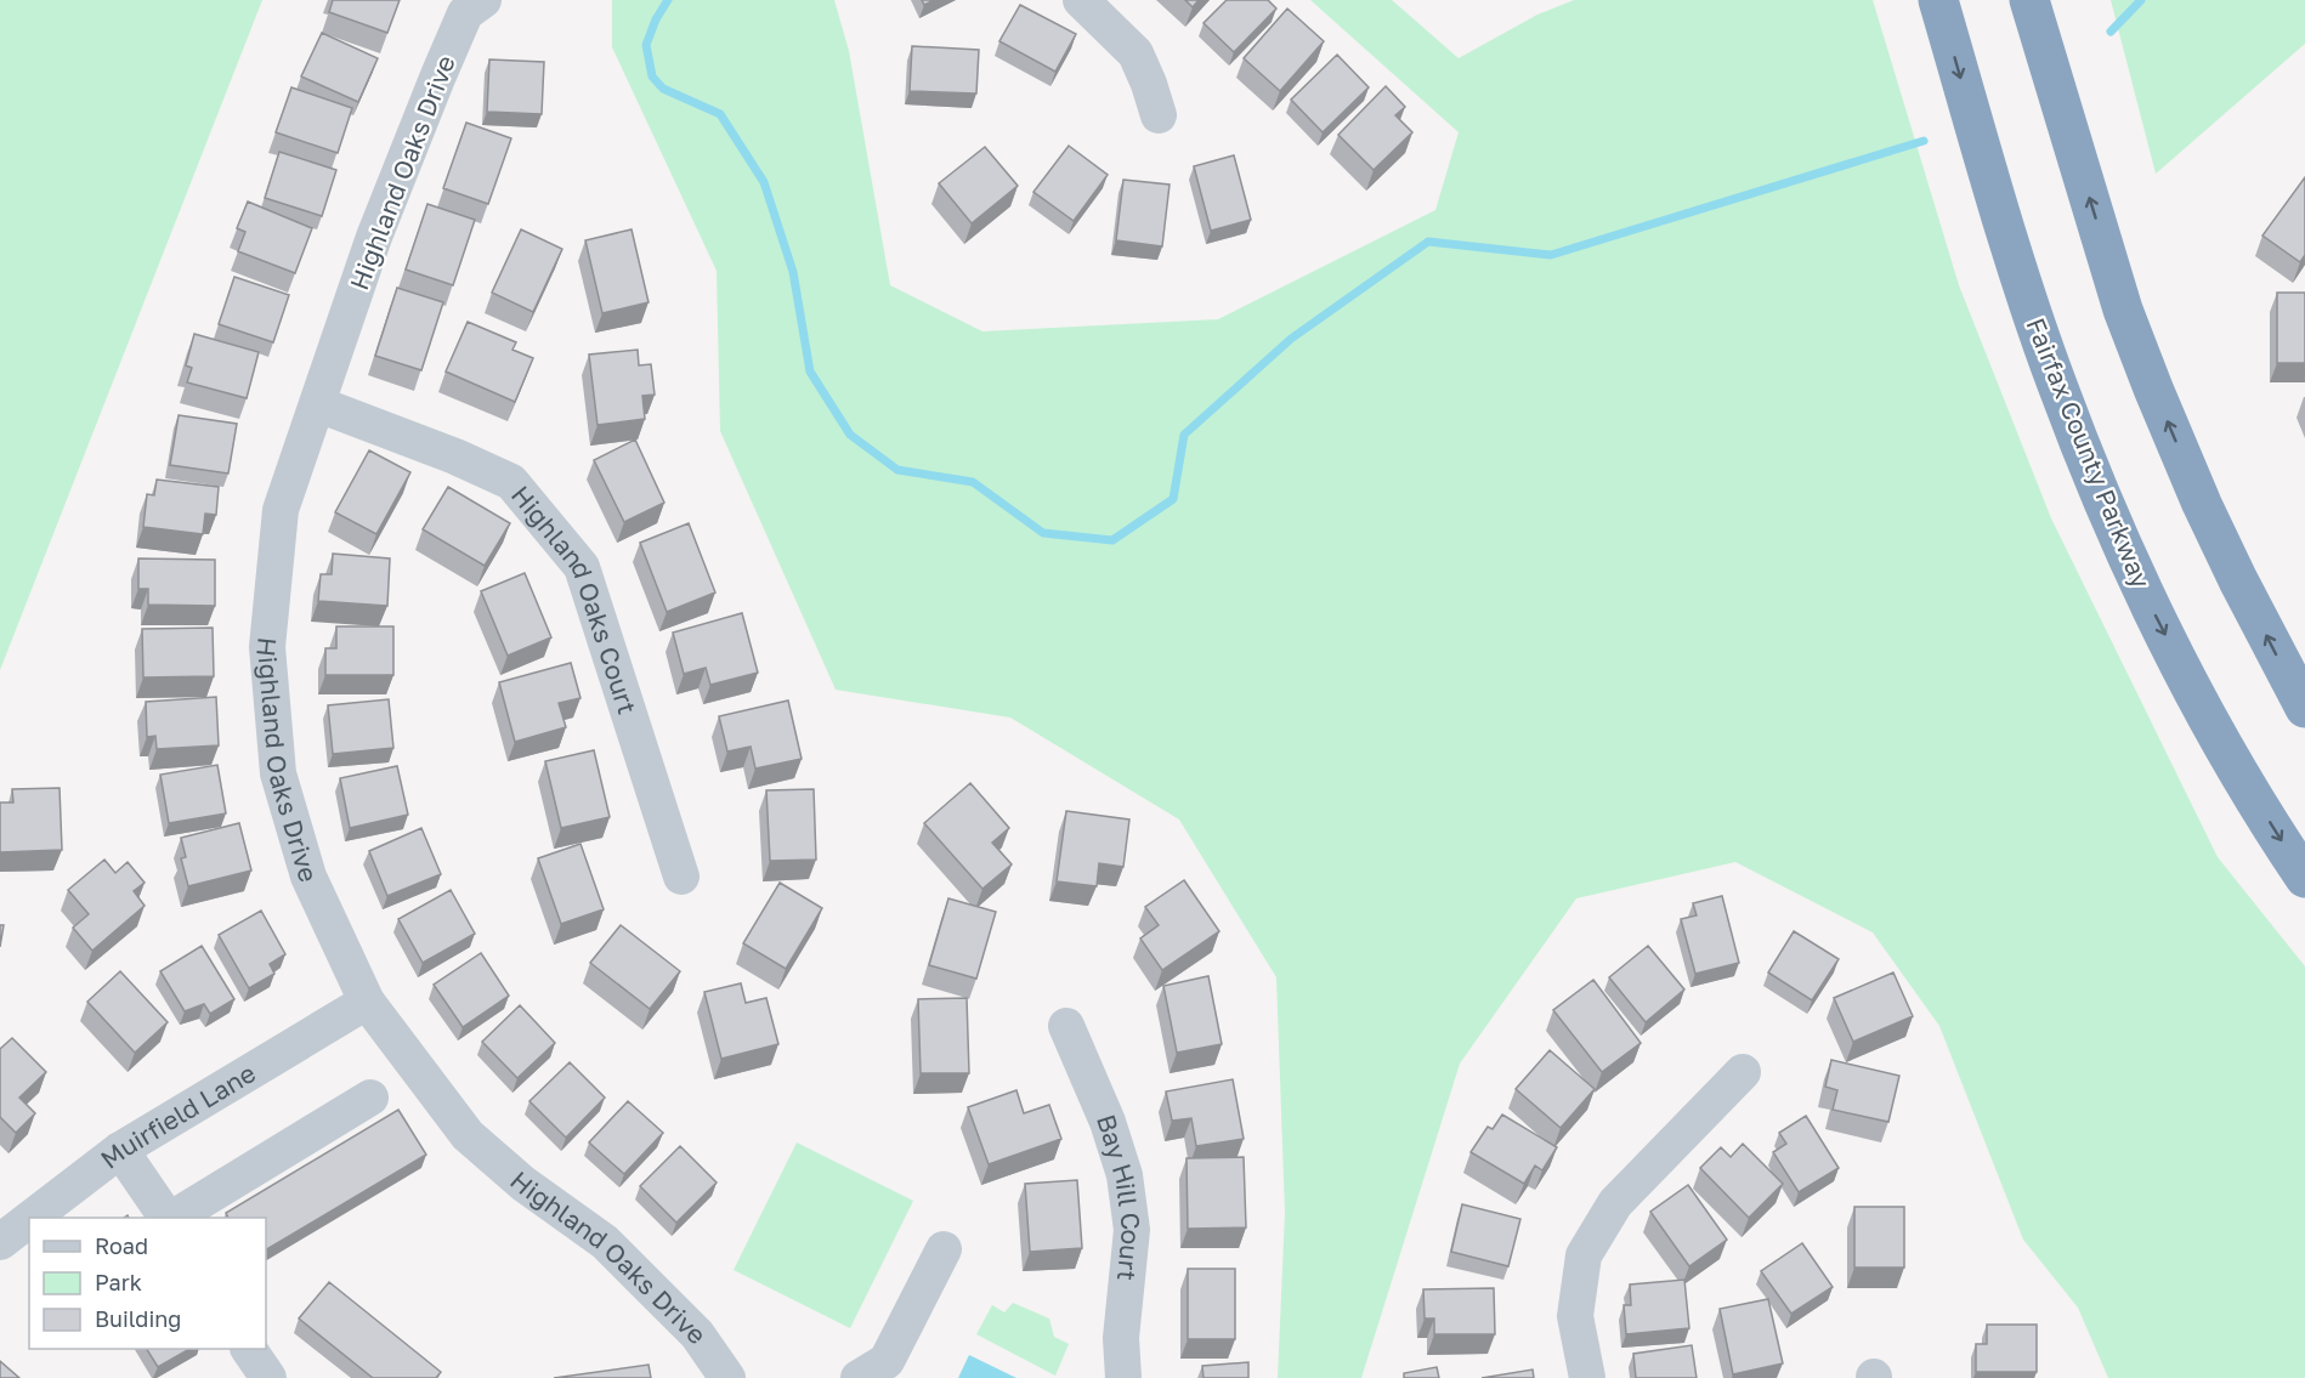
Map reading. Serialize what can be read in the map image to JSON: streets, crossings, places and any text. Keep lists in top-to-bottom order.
{
  "streets": {
    "highway": ["Fairfax County Parkway"],
    "street": [
      "Highland Oaks Drive",
      "Highland Oaks Court",
      "Muirfield Lane",
      "Bay Hill Court"
    ]
  },
  "crossings": [
    ["Highland Oaks Drive", "Highland Oaks Court"],
    ["Highland Oaks Drive", "Muirfield Lane"]
  ],
  "legend": ["Road", "Park", "Building"]
}
